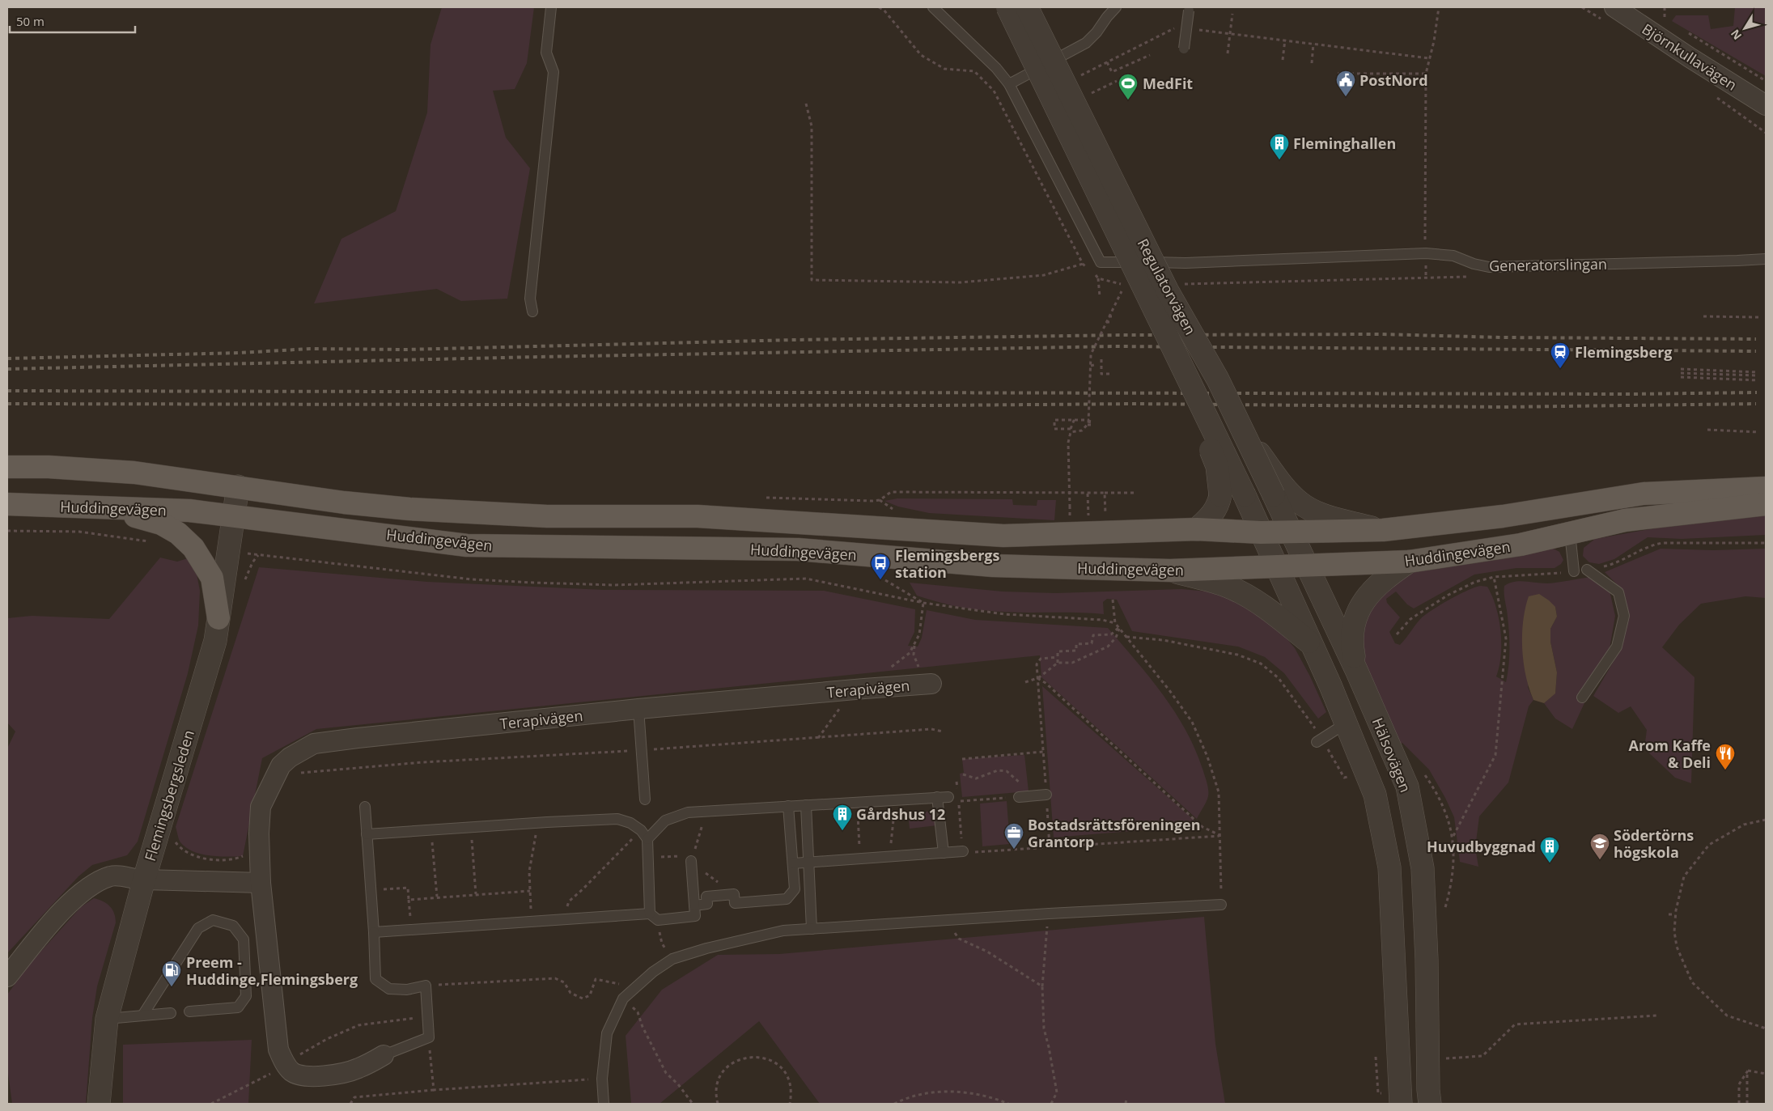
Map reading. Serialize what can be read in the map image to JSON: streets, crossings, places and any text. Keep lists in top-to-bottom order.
{
  "streets": {
    "main road": ["Huddingevägen"],
    "street": [
      "Björnkullavägen",
      "Regulatorvägen",
      "Terapivägen",
      "Hälsovägen",
      "Flemingsbergsleden"
    ],
    "lane": ["Generatorslingan"]
  },
  "crossings": [
    ["Regulatorvägen", "Huddingevägen"],
    ["Regulatorvägen", "Hälsovägen"],
    ["Huddingevägen", "Hälsovägen"],
    ["Huddingevägen", "Flemingsbergsleden"]
  ],
  "places": {
    "public building": ["PostNord"],
    "sports": ["MedFit"],
    "building": ["Fleminghallen", "Gårdshus 12", "Huvudbyggnad"],
    "station": ["Flemingsberg"],
    "bus stop": ["Flemingsbergs station"],
    "restaurant": ["Arom Kaffe & Deli"],
    "office": ["Bostadsrättsföreningen Grantorp"],
    "school or university": ["Södertörns högskola"],
    "fuel station": ["Preem - Huddinge,Flemingsberg"]
  },
  "scale_bar": "50 m",
  "north": "bottom left"
}
